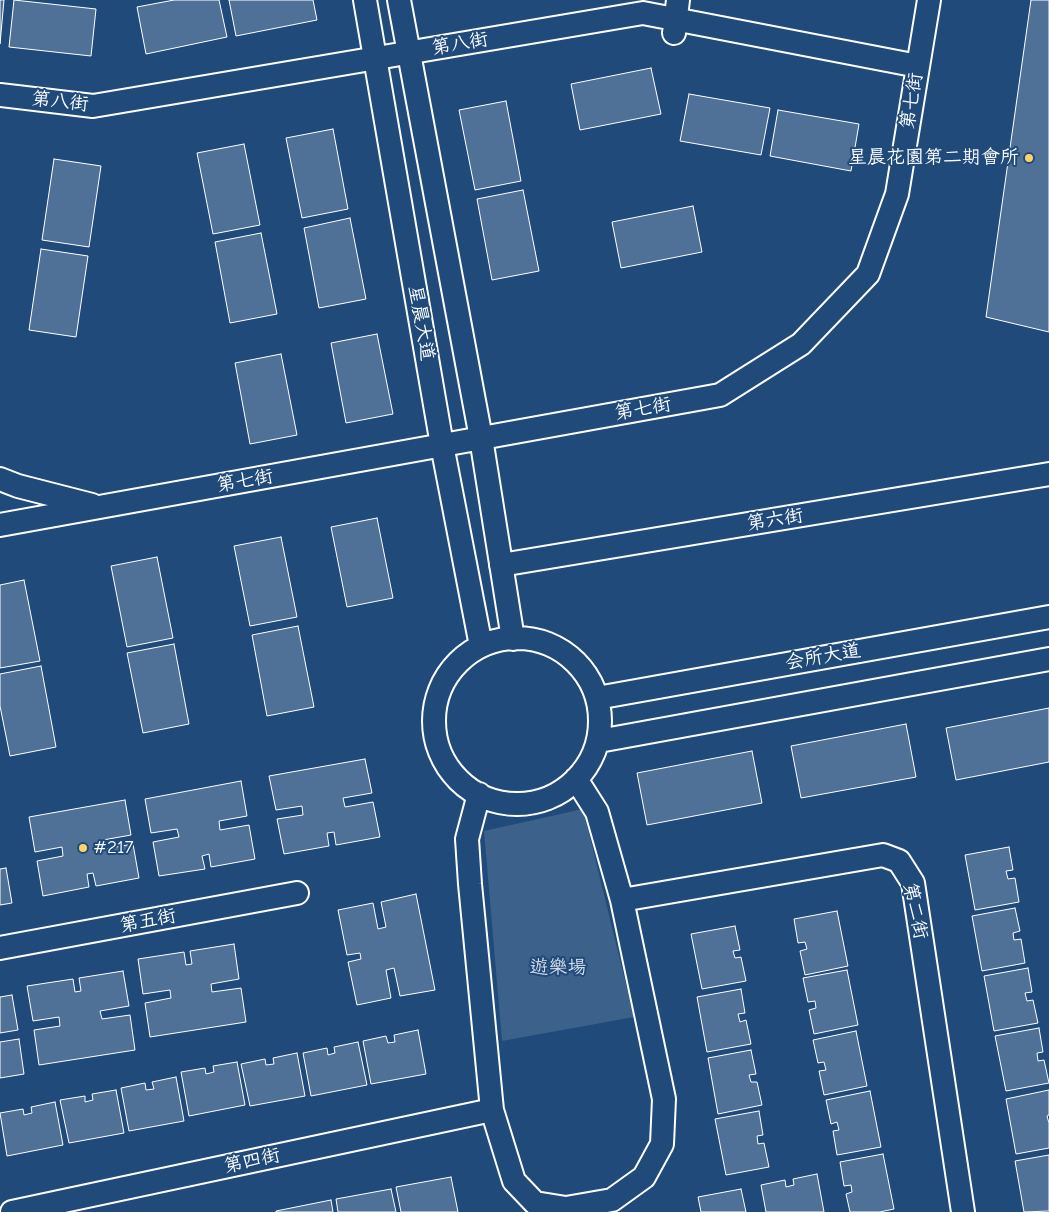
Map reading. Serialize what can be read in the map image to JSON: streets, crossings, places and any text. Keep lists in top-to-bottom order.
{
  "streets": {
    "street": [
      "第八街",
      "第七街",
      "星晨大道",
      "第六街",
      "会所大道",
      "第二街",
      "第五街",
      "第四街"
    ]
  },
  "crossings": [
    ["第八街", "第七街"],
    ["第八街", "星晨大道"],
    ["第七街", "星晨大道"],
    ["星晨大道", "第六街"],
    ["星晨大道", "会所大道"]
  ],
  "parks": ["遊樂場"],
  "places": ["星晨花園第二期會所", "#217"]
}
